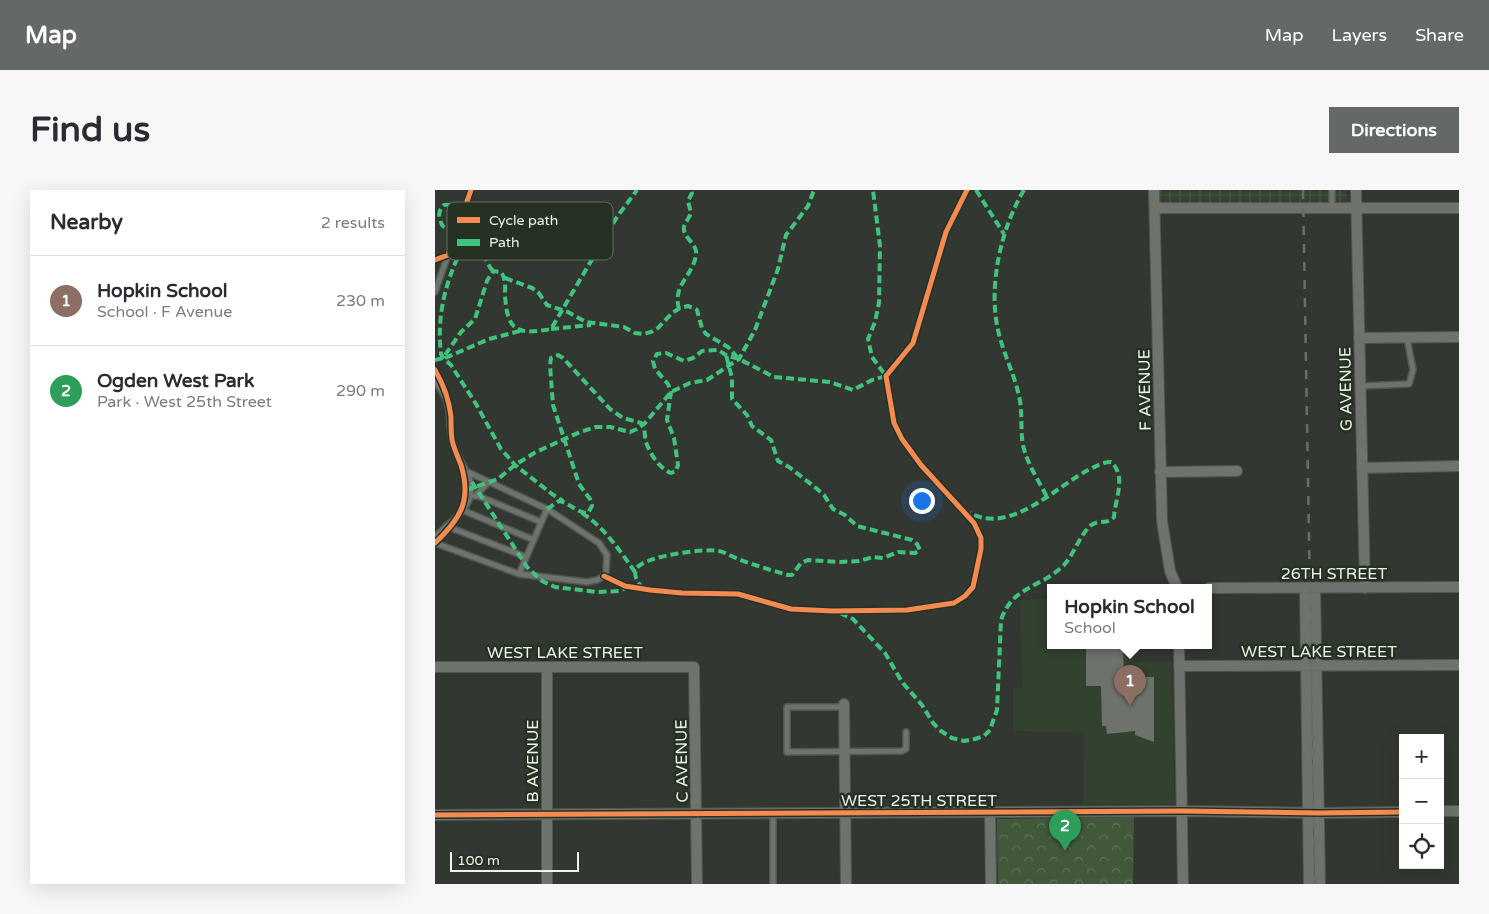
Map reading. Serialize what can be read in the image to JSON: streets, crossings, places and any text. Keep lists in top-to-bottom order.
{
  "streets": {
    "street": [
      "G AVENUE",
      "F AVENUE",
      "26TH STREET",
      "WEST LAKE STREET",
      "B AVENUE",
      "C AVENUE",
      "WEST 25TH STREET"
    ]
  },
  "crossings": [
    ["G AVENUE", "26TH STREET"],
    ["WEST LAKE STREET", "B AVENUE"],
    ["WEST LAKE STREET", "C AVENUE"],
    ["B AVENUE", "WEST 25TH STREET"],
    ["C AVENUE", "WEST 25TH STREET"]
  ],
  "legend": ["Cycle path", "Path"],
  "scale_bar": "100 m",
  "page": {
    "header": "Map",
    "nav": ["Map", "Layers", "Share"],
    "buttons": "Directions",
    "title": "Find us",
    "heading": ["Nearby", "2 results"],
    "list": [
      {
        "mark": "1",
        "name": "Hopkin School",
        "note": "School · F Avenue",
        "value": "230 m"
      },
      {
        "mark": "2",
        "name": "Ogden West Park",
        "note": "Park · West 25th Street",
        "value": "290 m"
      }
    ],
    "popup": ["Hopkin School", "School"],
    "pins": ["1", "2"],
    "map_buttons": ["+", "−"],
    "scale": "100 m"
  }
}
